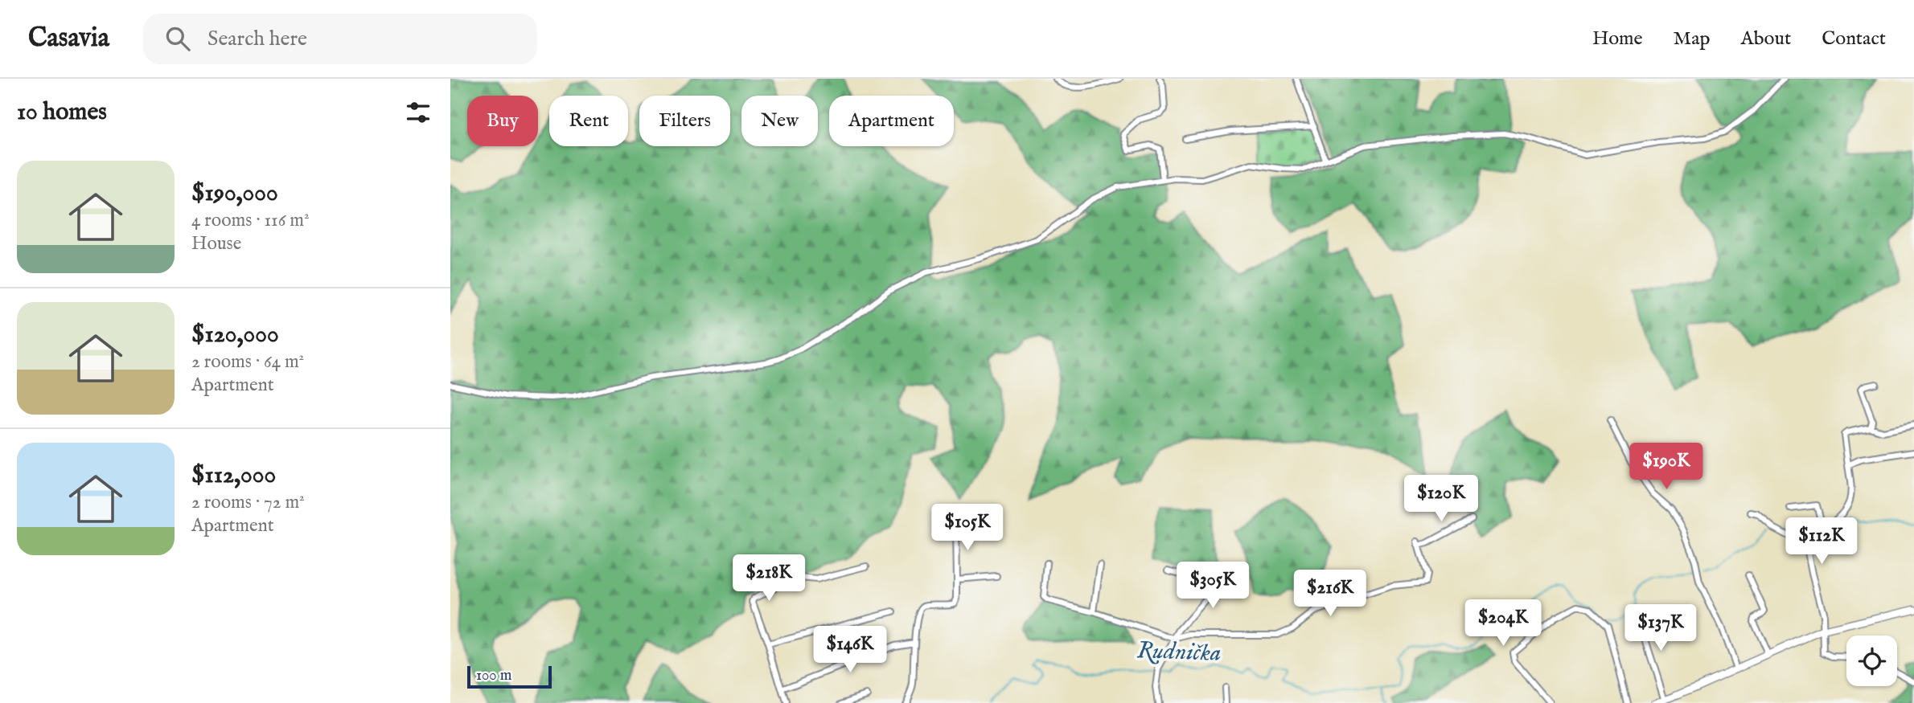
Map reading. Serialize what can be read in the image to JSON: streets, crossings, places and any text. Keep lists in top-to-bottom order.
{
  "water": ["Rudnička"],
  "scale_bar": "100 m",
  "page": {
    "header": "Casavia",
    "search": "Search here",
    "nav": [
      "Home",
      "Map",
      "About",
      "Contact"
    ],
    "heading": "10 homes",
    "chip": [
      "Buy",
      "Rent",
      "Filters",
      "New",
      "Apartment"
    ],
    "list": [
      {
        "name": "$190,000",
        "note": "4 rooms · 116 m² · House"
      },
      {
        "name": "$120,000",
        "note": "2 rooms · 64 m² · Apartment"
      },
      {
        "name": "$112,000",
        "note": "2 rooms · 72 m² · Apartment"
      }
    ],
    "price": [
      "$190K",
      "$120K",
      "$105K",
      "$112K",
      "$218K",
      "$305K",
      "$216K",
      "$204K",
      "$137K",
      "$146K"
    ],
    "scale": "100 m"
  }
}
